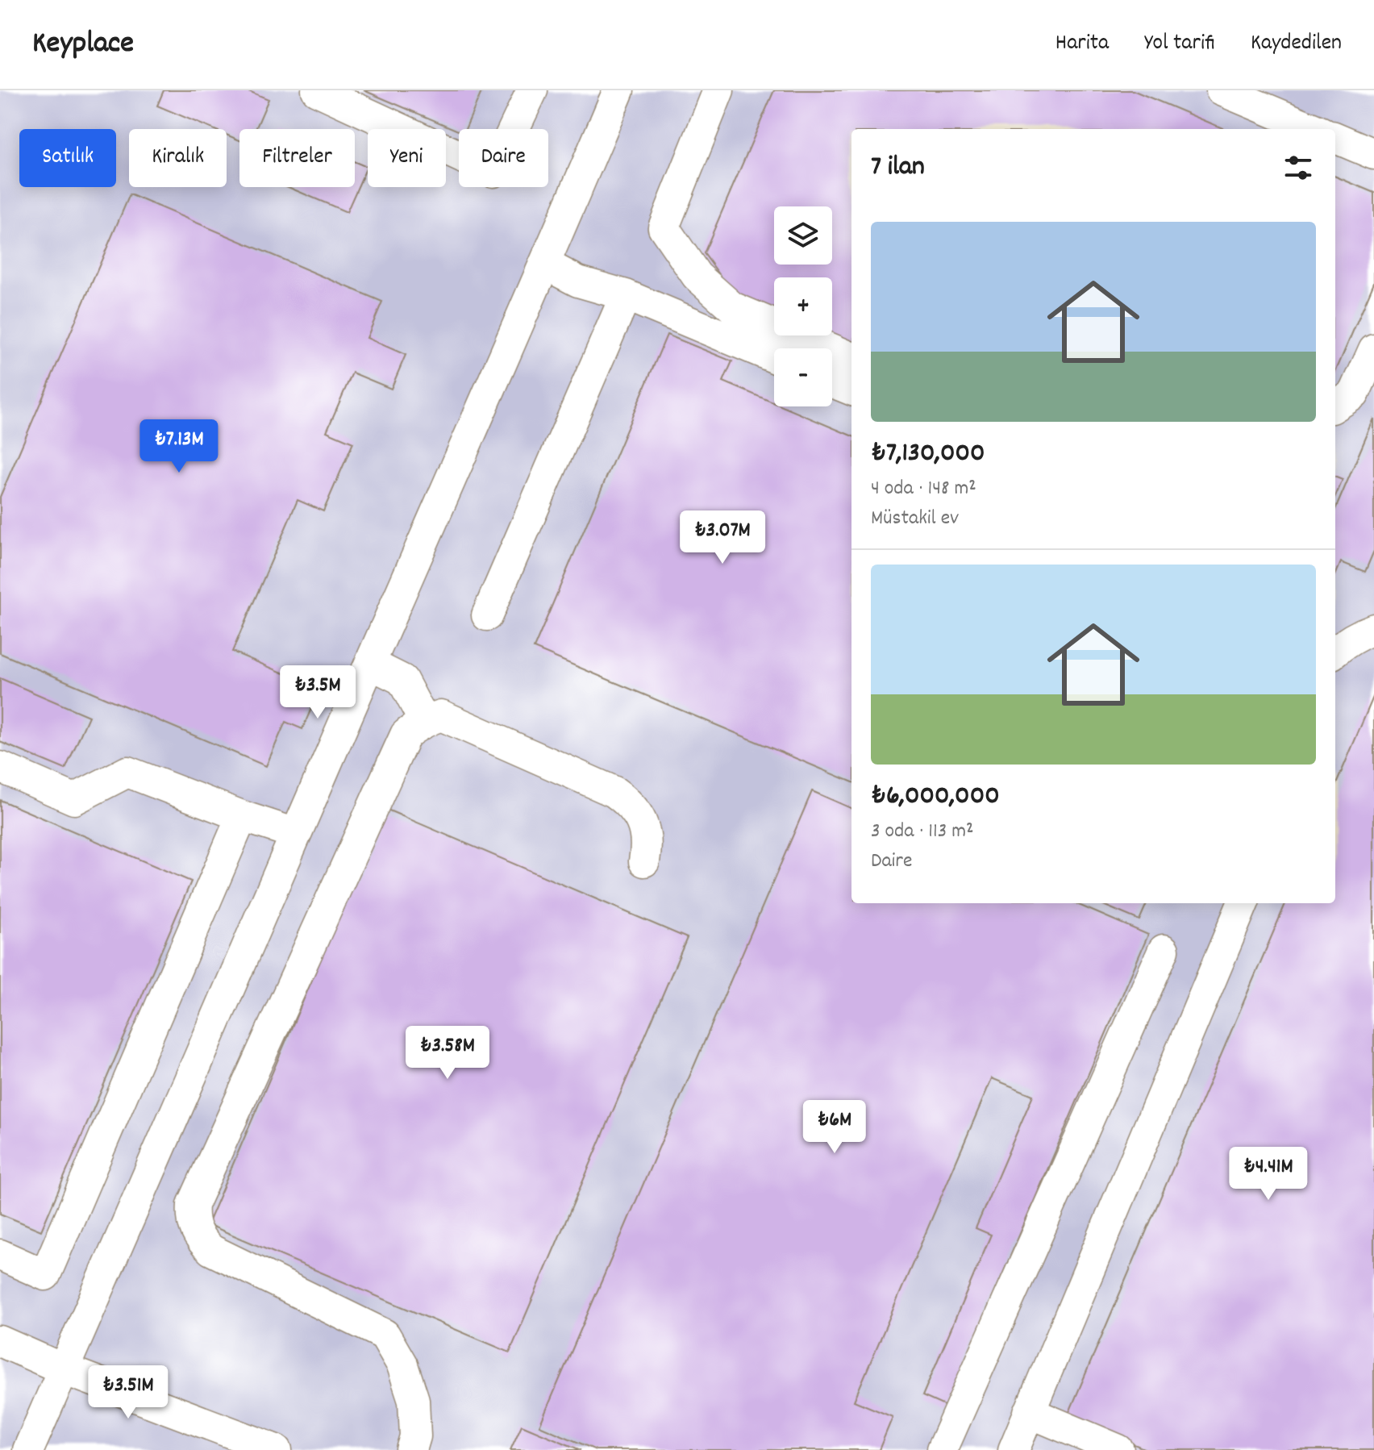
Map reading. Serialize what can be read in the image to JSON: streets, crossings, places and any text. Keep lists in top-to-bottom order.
{
  "page": {
    "header": "Keyplace",
    "nav": ["Harita", "Yol tarifi", "Kaydedilen"],
    "chip": [
      "Satılık",
      "Kiralık",
      "Filtreler",
      "Yeni",
      "Daire"
    ],
    "heading": "7 ilan",
    "map_buttons": ["+", "−"],
    "list": [
      {
        "name": "₺7,130,000",
        "note": "4 oda · 148 m² · Müstakil ev"
      },
      {
        "name": "₺6,000,000",
        "note": "3 oda · 113 m² · Daire"
      }
    ],
    "price": [
      "₺7.13M",
      "₺3.07M",
      "₺3.5M",
      "₺3.58M",
      "₺6M",
      "₺4.41M",
      "₺3.51M"
    ]
  }
}
